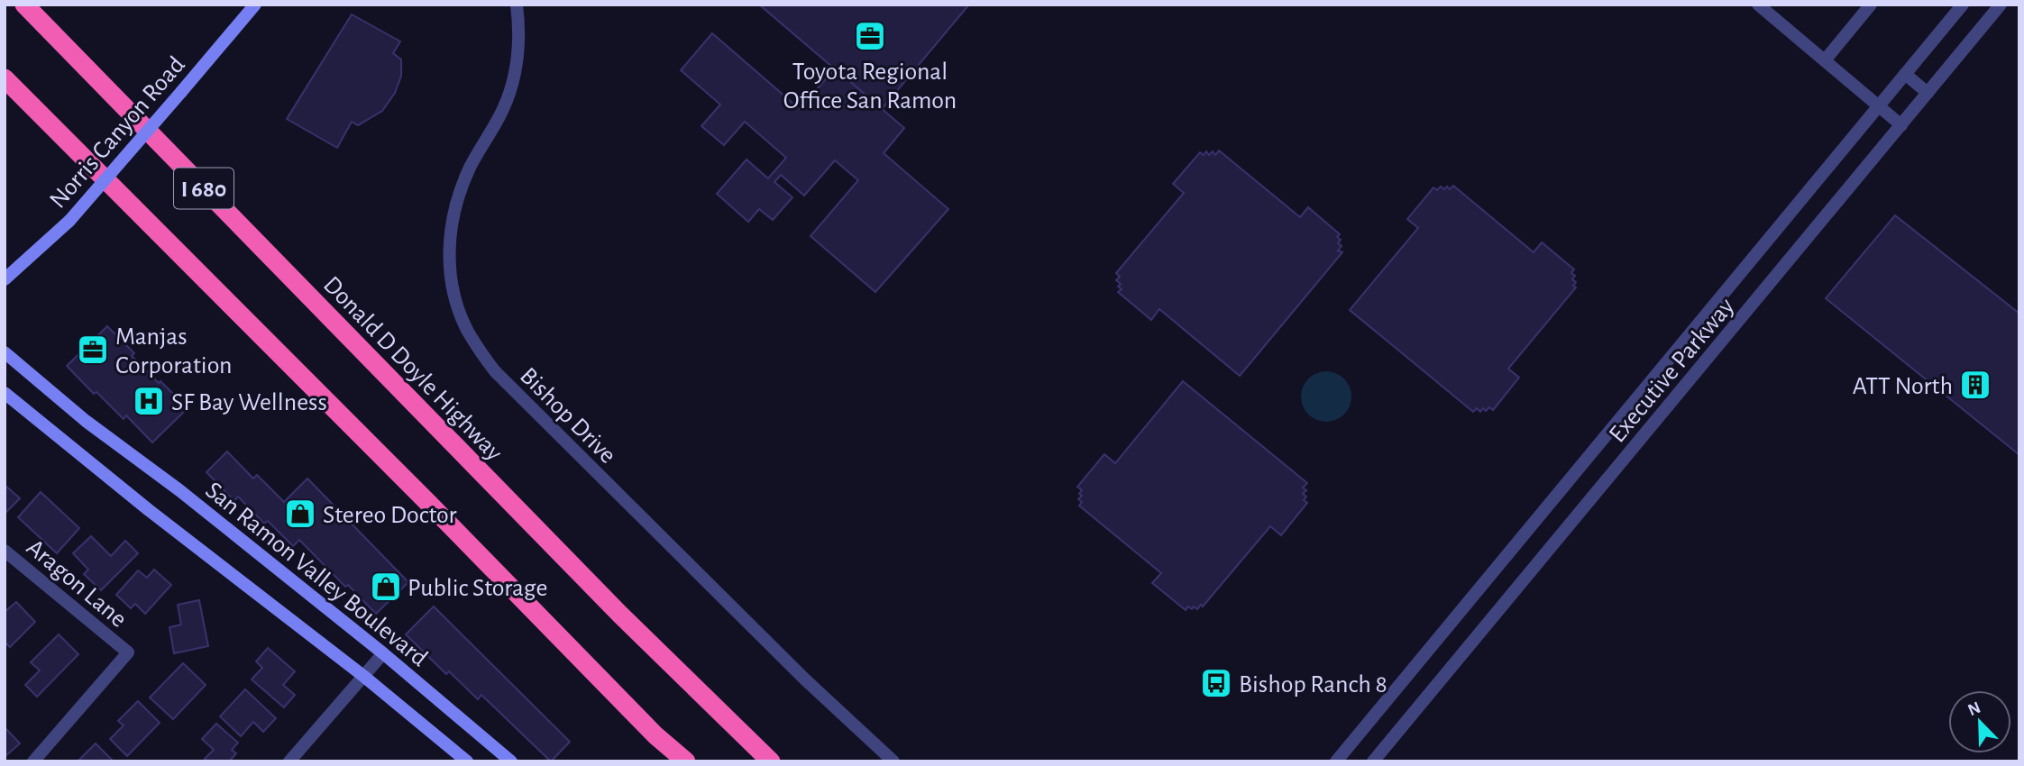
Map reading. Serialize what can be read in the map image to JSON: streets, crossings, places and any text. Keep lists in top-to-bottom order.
{
  "streets": {
    "highway": ["I 680", "Donald D Doyle Highway"],
    "main road": ["Norris Canyon Road", "San Ramon Valley Boulevard"],
    "street": ["Executive Parkway", "Bishop Drive", "Aragon Lane"]
  },
  "places": {
    "office": ["Toyota Regional Office San Ramon", "Manjas Corporation"],
    "building": ["ATT North"],
    "hospital": ["SF Bay Wellness"],
    "shop": ["Stereo Doctor", "Public Storage"],
    "bus stop": ["Bishop Ranch 8"]
  },
  "north": "top left"
}
